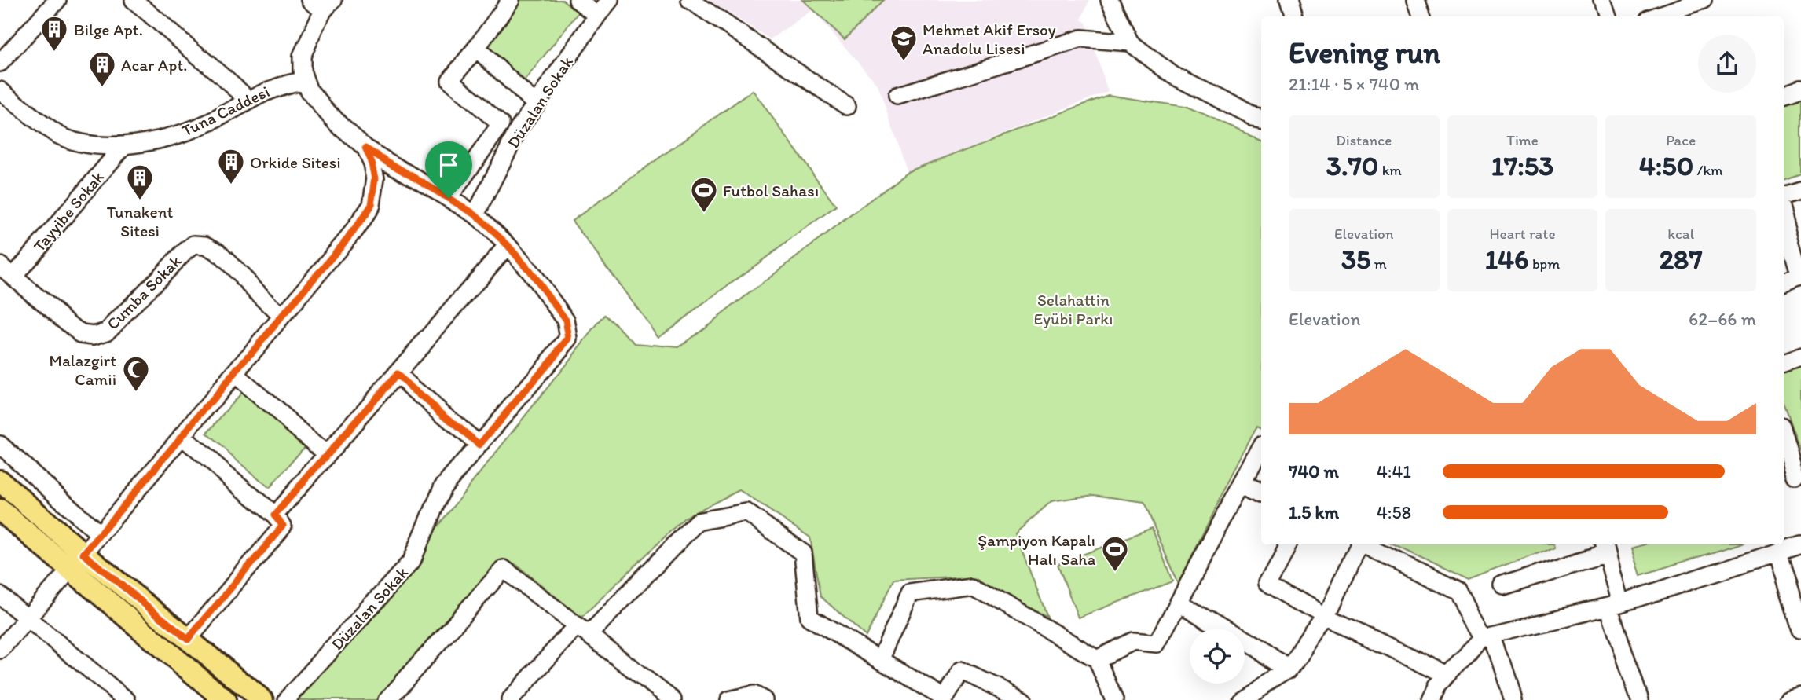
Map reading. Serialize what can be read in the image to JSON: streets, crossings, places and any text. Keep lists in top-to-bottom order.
{
  "streets": {
    "street": [
      "Düzalan Sokak",
      "Tuna Caddesi",
      "Tayyibe Sokak",
      "Cumba Sokak"
    ]
  },
  "crossings": [
    ["Tuna Caddesi", "Tayyibe Sokak"],
    ["Tayyibe Sokak", "Cumba Sokak"]
  ],
  "parks": ["Selahattin Eyübi Parkı"],
  "places": {
    "building": [
      "Bilge Apt.",
      "Acar Apt.",
      "Orkide Sitesi",
      "Tunakent Sitesi"
    ],
    "school or university": ["Mehmet Akif Ersoy Anadolu Lisesi"],
    "sports": ["Futbol Sahası", "Şampiyon Kapalı Halı Saha"],
    "mosque": ["Malazgirt Camii"]
  },
  "page": {
    "heading": ["Evening run", "21:14 · 5 × 740 m"],
    "stats": [
      ["Distance", "3.70 km"],
      ["Time", "17:53"],
      ["Pace", "4:50 /km"],
      ["Elevation", "35 m"],
      ["Heart rate", "146 bpm"],
      ["kcal", "287"]
    ],
    "chart": ["Elevation", "62–66 m"],
    "list": [
      {
        "name": "740 m",
        "note": "4:41"
      },
      {
        "name": "1.5 km",
        "note": "4:58"
      }
    ]
  }
}
